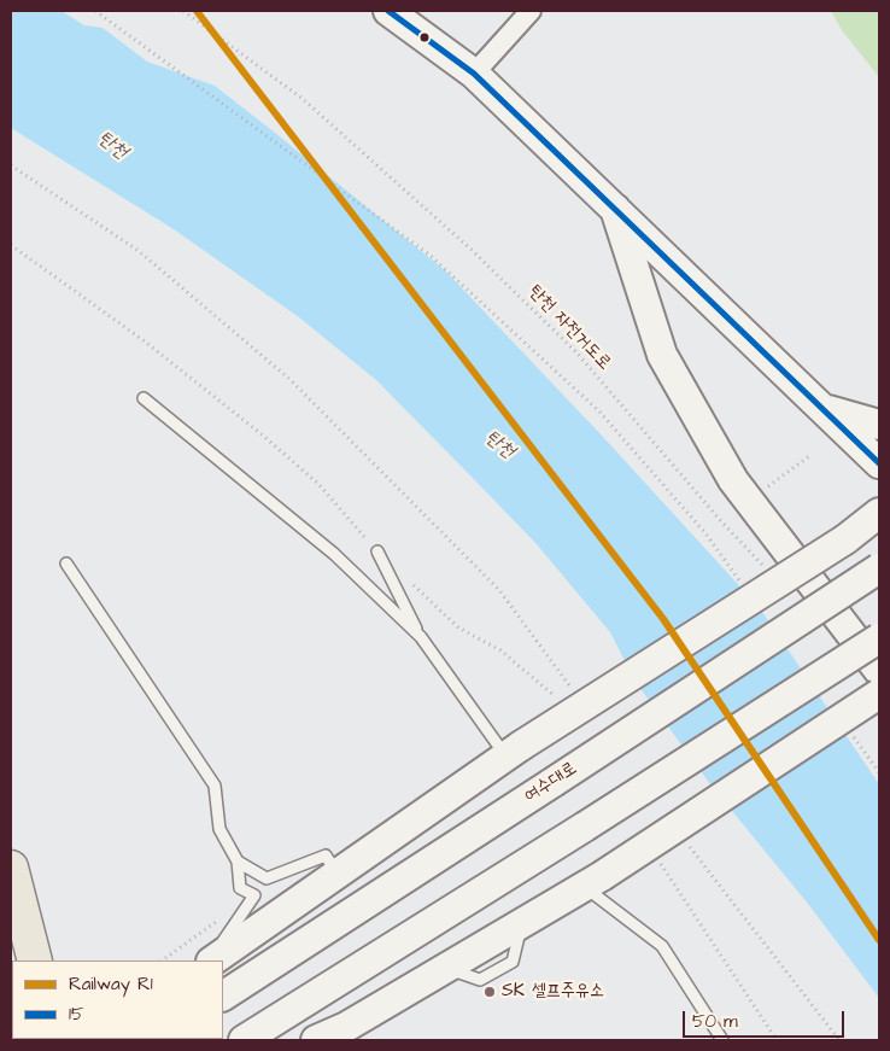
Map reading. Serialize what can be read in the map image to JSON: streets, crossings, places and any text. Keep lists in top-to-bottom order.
{
  "streets": {
    "main road": ["여수대로"],
    "path": ["탄천 자전거도로"]
  },
  "water": ["탄천"],
  "places": ["SK 셀프주유소"],
  "lines": ["rail line R1", "transit line 15"],
  "legend": ["Railway R1", "15"],
  "scale_bar": "50 m"
}
